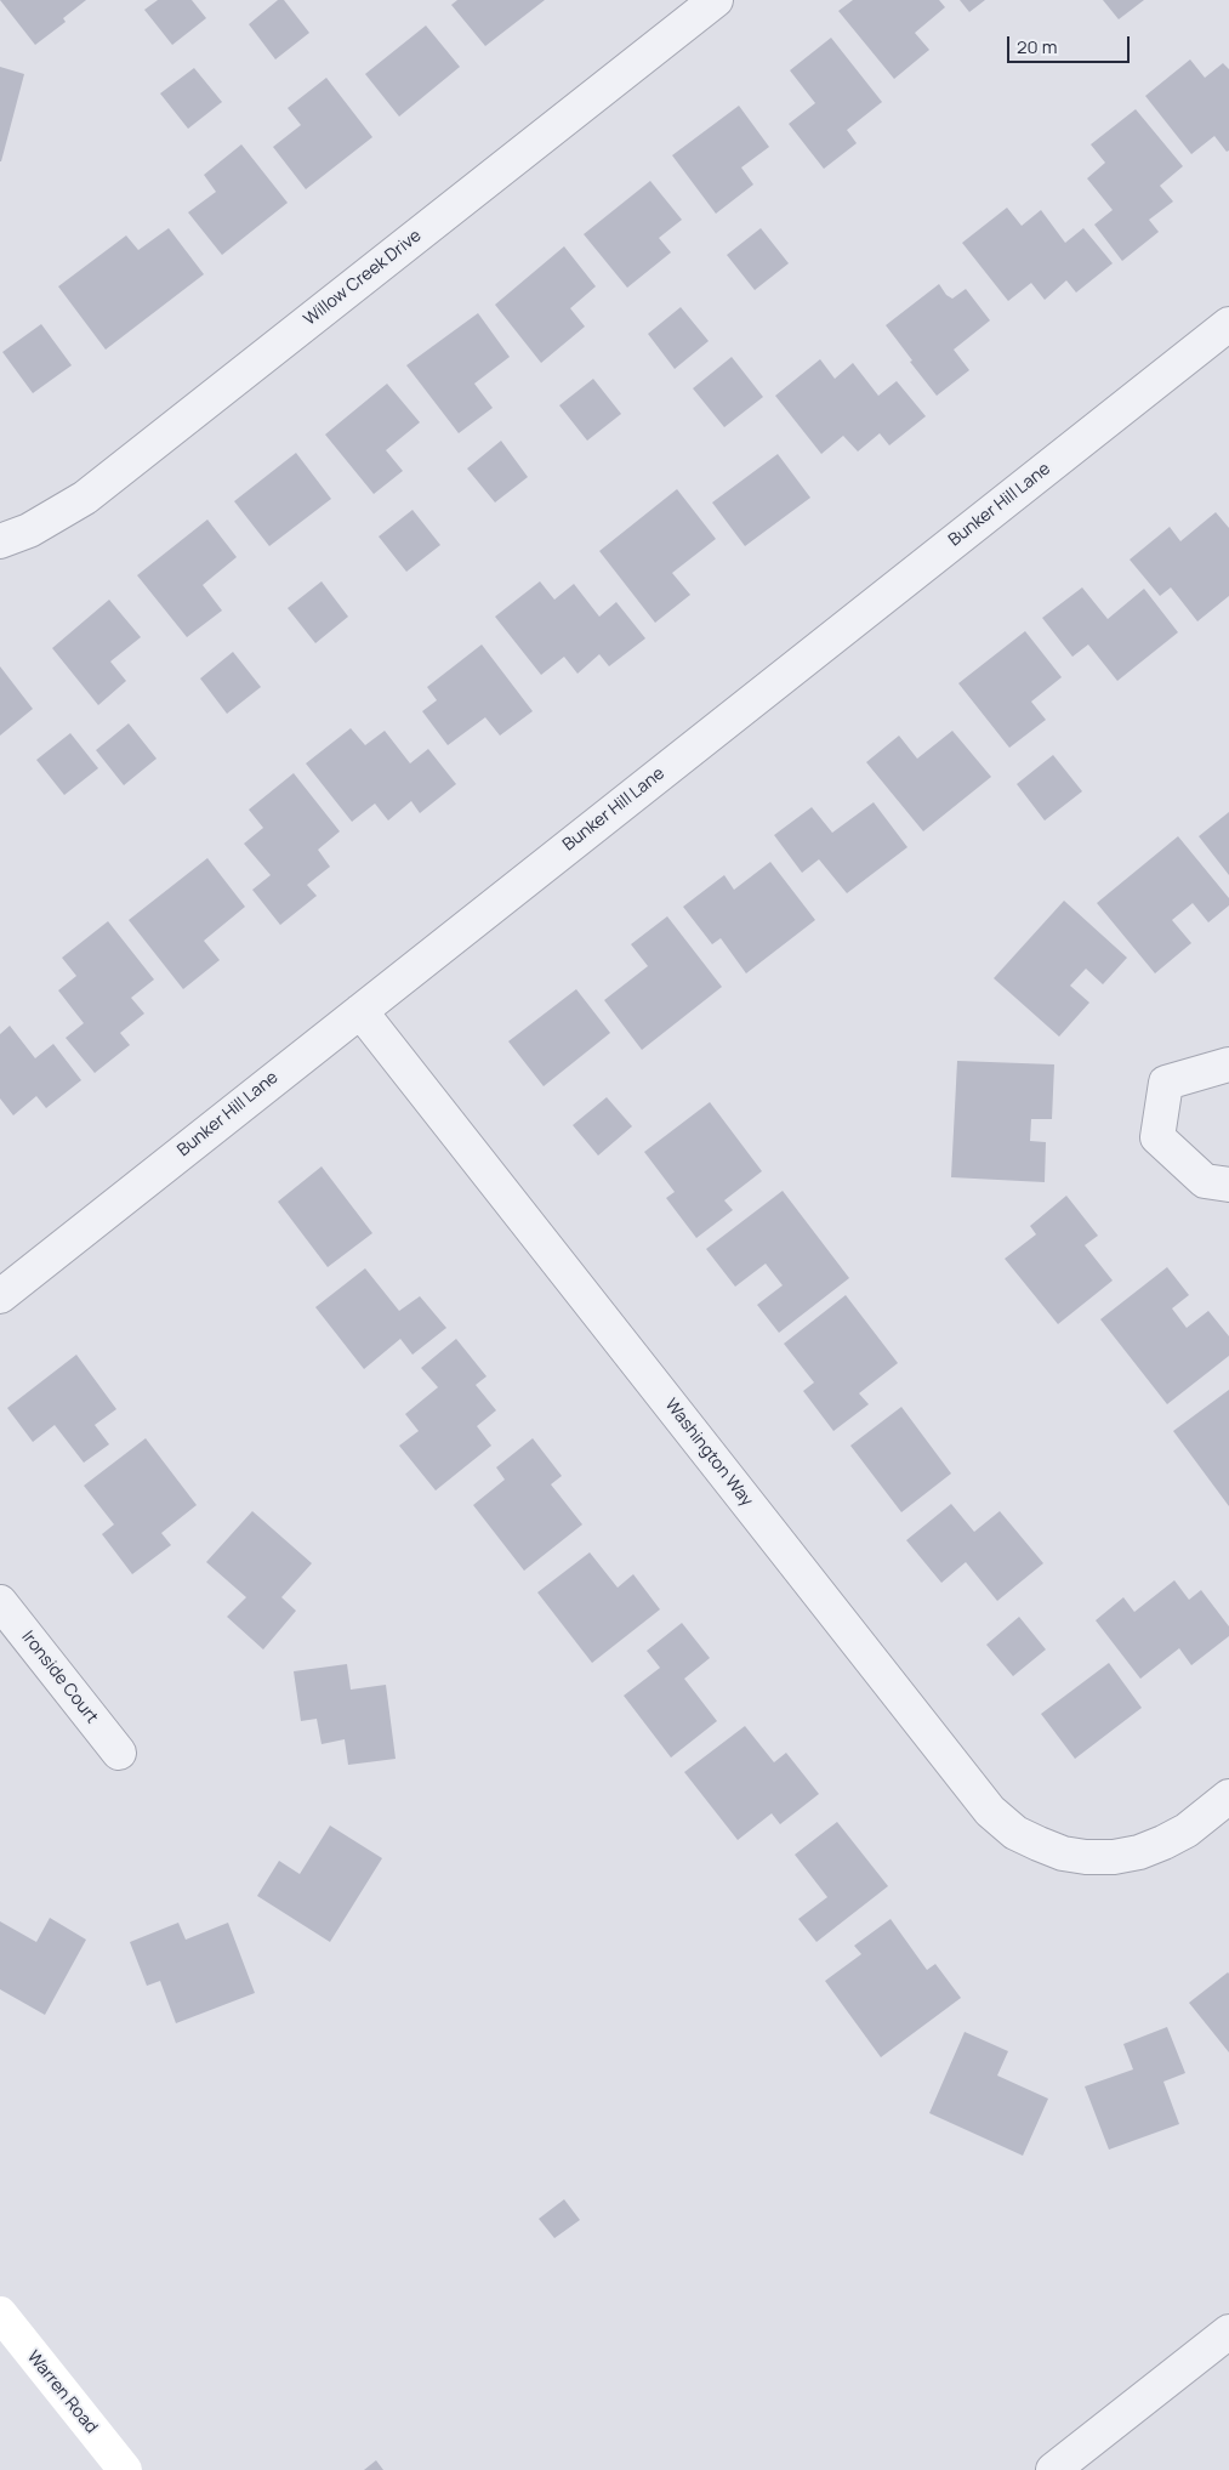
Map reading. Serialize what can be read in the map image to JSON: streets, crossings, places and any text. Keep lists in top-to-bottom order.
{
  "streets": {
    "main road": ["Warren Road"],
    "street": [
      "Willow Creek Drive",
      "Bunker Hill Lane",
      "Washington Way",
      "Ironside Court"
    ]
  },
  "crossings": [
    ["Bunker Hill Lane", "Washington Way"]
  ],
  "scale_bar": "20 m"
}
